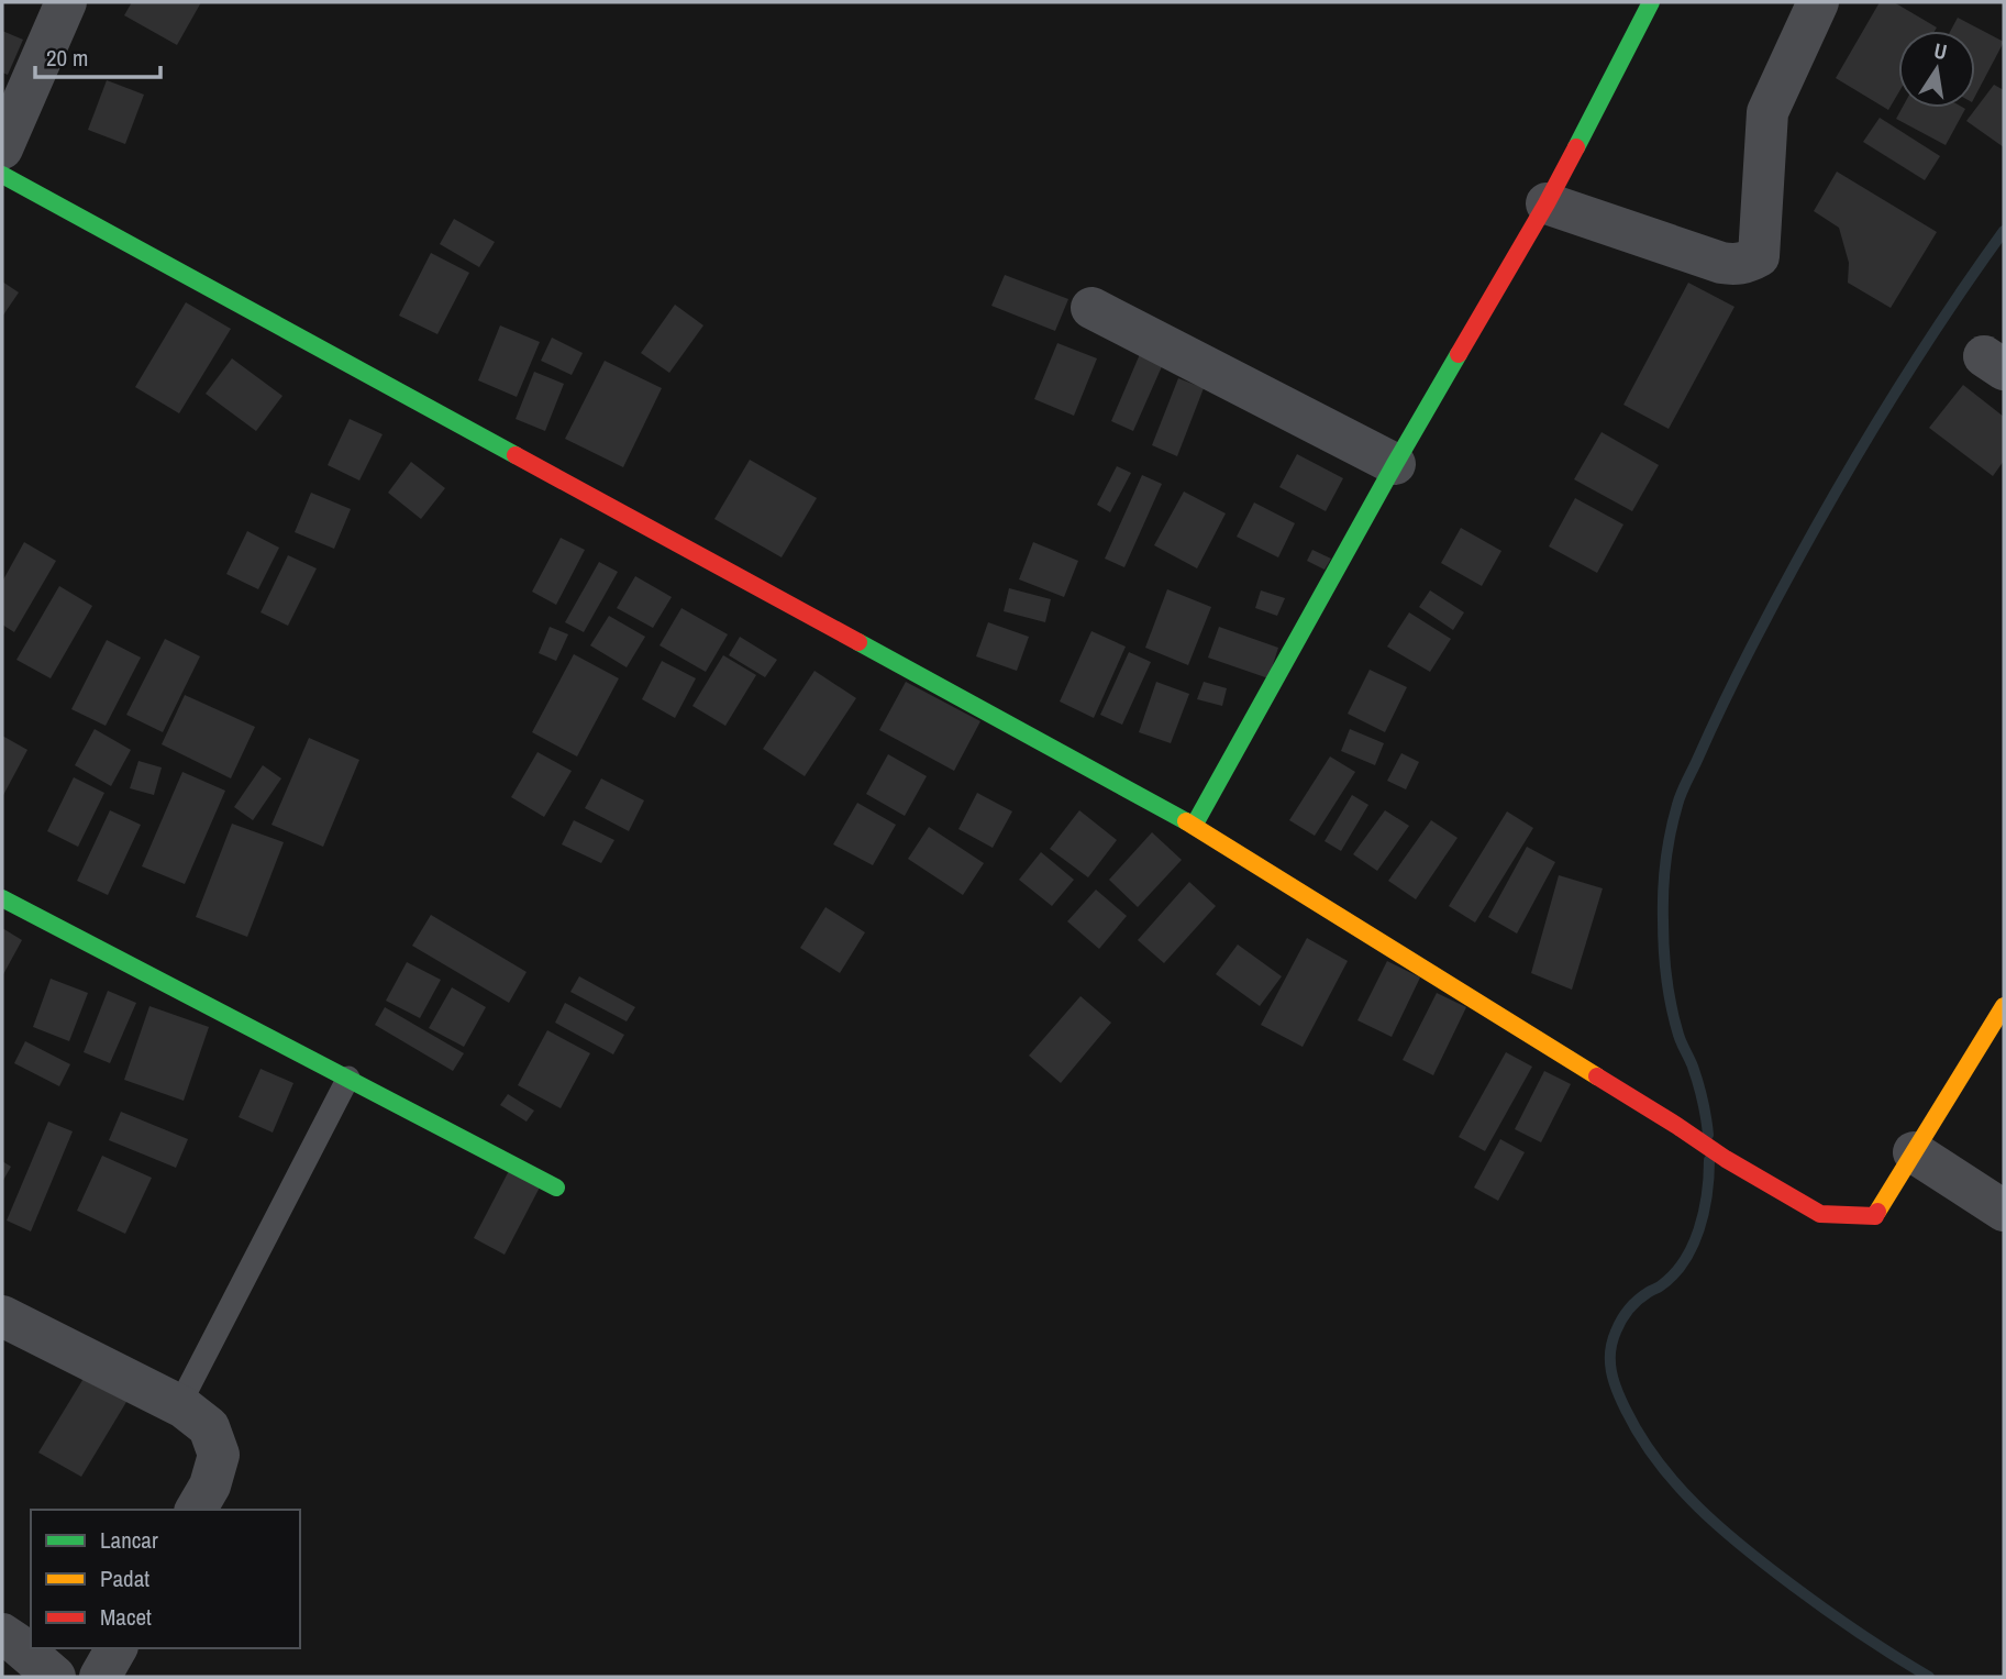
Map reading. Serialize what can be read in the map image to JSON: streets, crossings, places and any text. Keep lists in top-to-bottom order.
{
  "legend": ["Lancar", "Padat", "Macet"],
  "scale_bar": "20 m",
  "north": "top"
}
